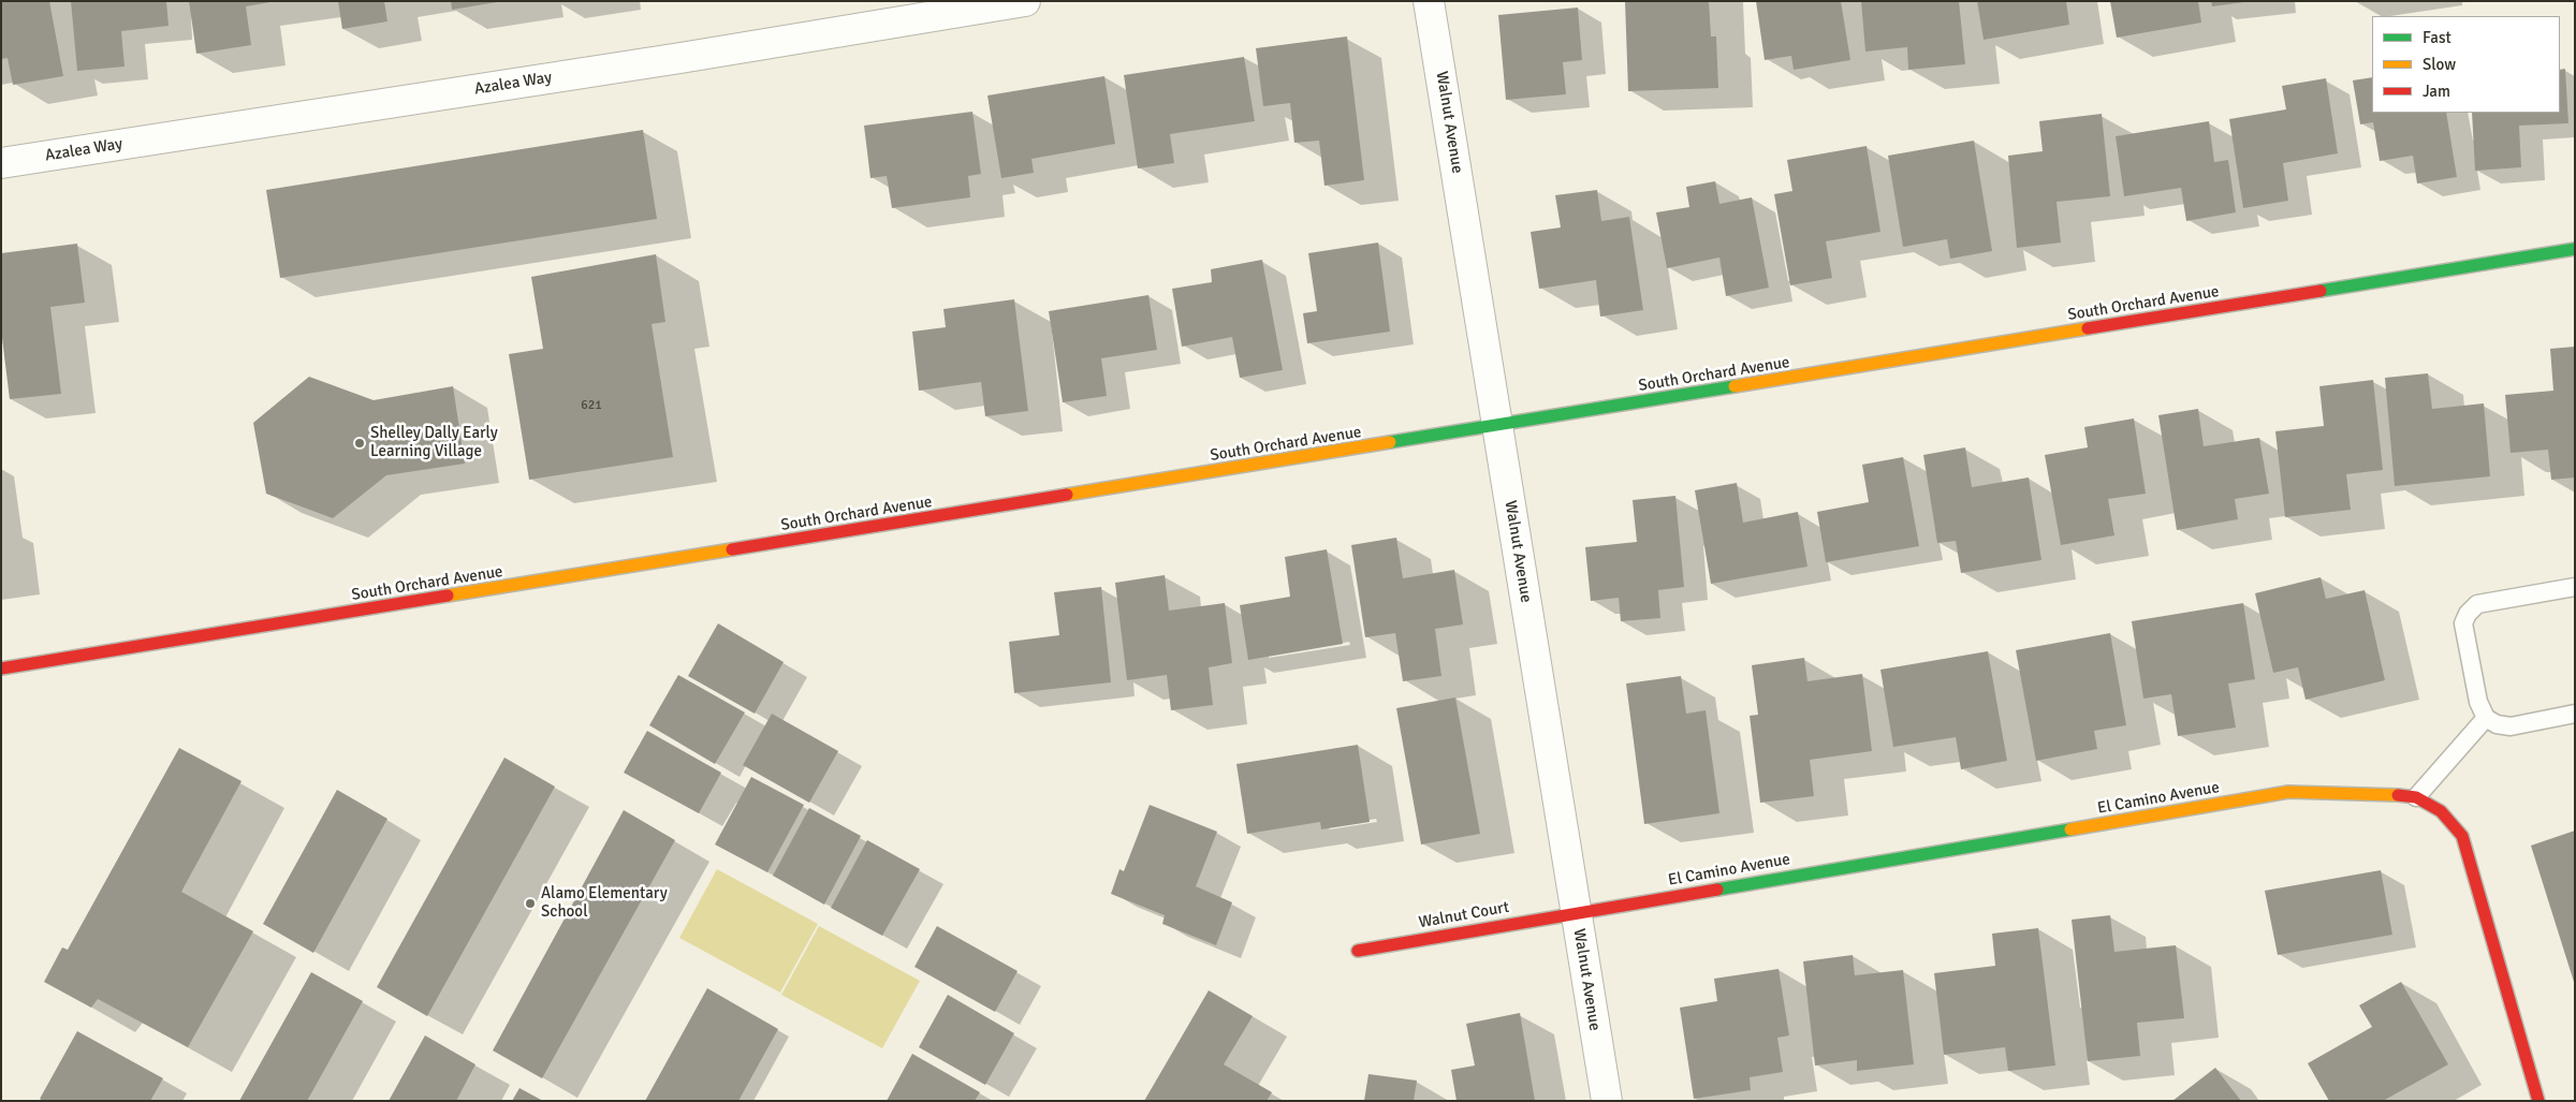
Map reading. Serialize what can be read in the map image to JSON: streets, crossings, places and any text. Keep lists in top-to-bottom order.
{
  "streets": {
    "street": [
      "Azalea Way",
      "Walnut Avenue",
      "South Orchard Avenue",
      "El Camino Avenue",
      "Walnut Court"
    ]
  },
  "crossings": [
    ["Walnut Avenue", "South Orchard Avenue"],
    ["Walnut Avenue", "El Camino Avenue"],
    ["Walnut Avenue", "Walnut Court"],
    ["El Camino Avenue", "Walnut Court"]
  ],
  "places": ["Shelley Dally Early Learning Village", "Alamo Elementary School"],
  "house_numbers": ["621"],
  "legend": ["Fast", "Slow", "Jam"]
}
